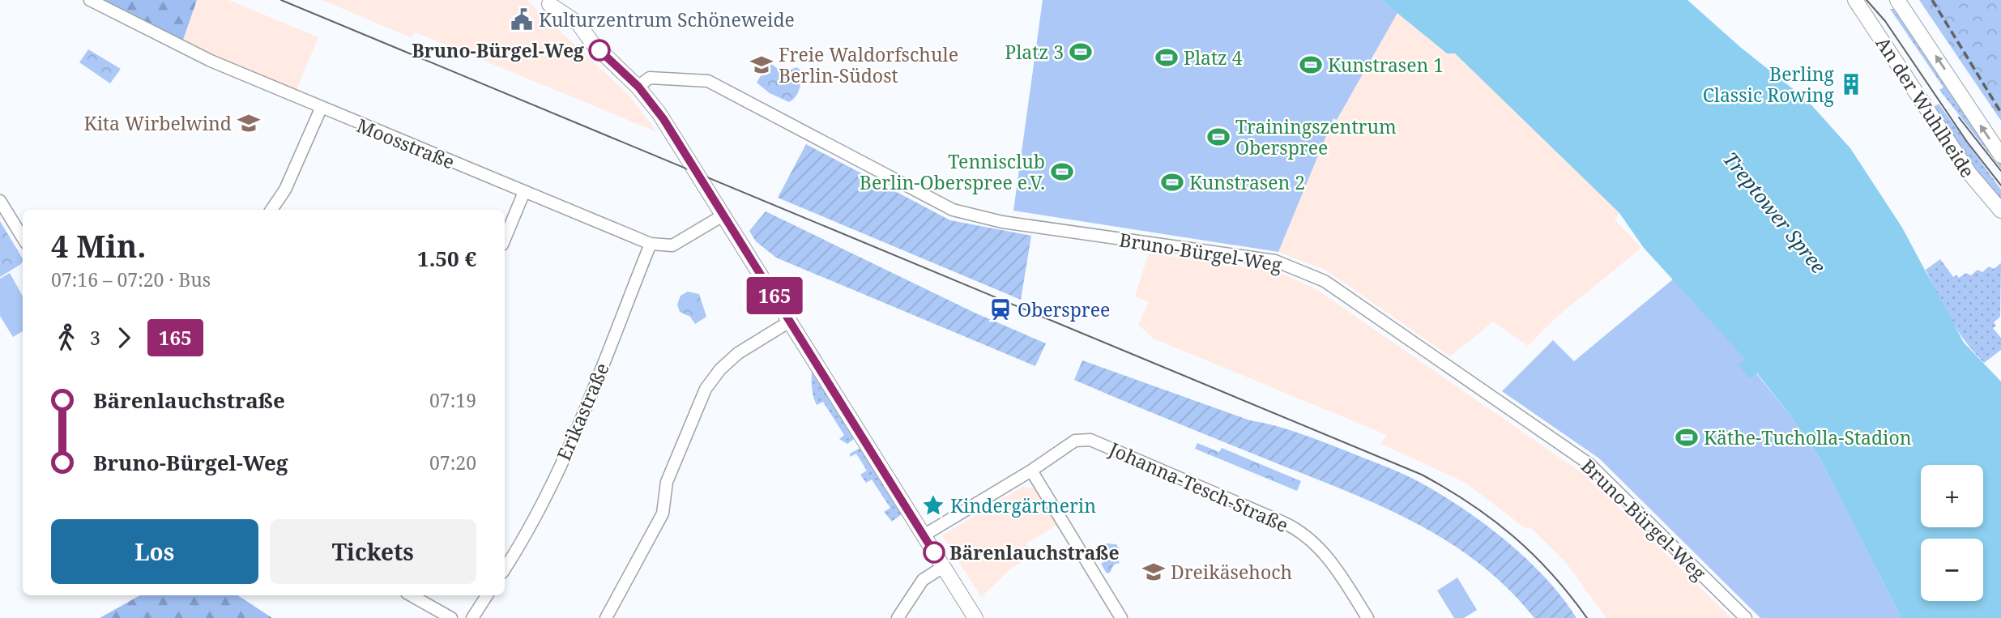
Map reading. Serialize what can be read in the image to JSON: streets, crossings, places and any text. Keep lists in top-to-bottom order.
{
  "streets": {
    "main road": ["An der Wuhlheide"],
    "street": [
      "Moosstraße",
      "Bruno-Bürgel-Weg",
      "Erikastraße",
      "Johanna-Tesch-Straße"
    ]
  },
  "crossings": [
    ["Moosstraße", "Erikastraße"]
  ],
  "water": ["Treptower Spree"],
  "places": {
    "public building": ["Kulturzentrum Schöneweide"],
    "other": ["Bruno-Bürgel-Weg", "Bärenlauchstraße"],
    "sports": [
      "Platz 3",
      "Platz 4",
      "Kunstrasen 1",
      "Trainingszentrum Oberspree",
      "Tennisclub Berlin-Oberspree e.V.",
      "Kunstrasen 2",
      "Käthe-Tucholla-Stadion"
    ],
    "school or university": ["Freie Waldorfschule Berlin-Südost", "Kita Wirbelwind", "Dreikäsehoch"],
    "building": ["Berling Classic Rowing"],
    "station": ["Oberspree"],
    "place": ["Kindergärtnerin"]
  },
  "lines": ["bus line 165"],
  "page": {
    "on_map": "165",
    "heading": ["4 Min.", "07:16 – 07:20 · Bus", "1.50 €"],
    "legs": ["3", "165"],
    "list": [
      {
        "name": "Bärenlauchstraße",
        "value": "07:19"
      },
      {
        "name": "Bruno-Bürgel-Weg",
        "value": "07:20"
      }
    ],
    "map_buttons": ["+", "−"],
    "buttons": ["Los", "Tickets"]
  }
}
